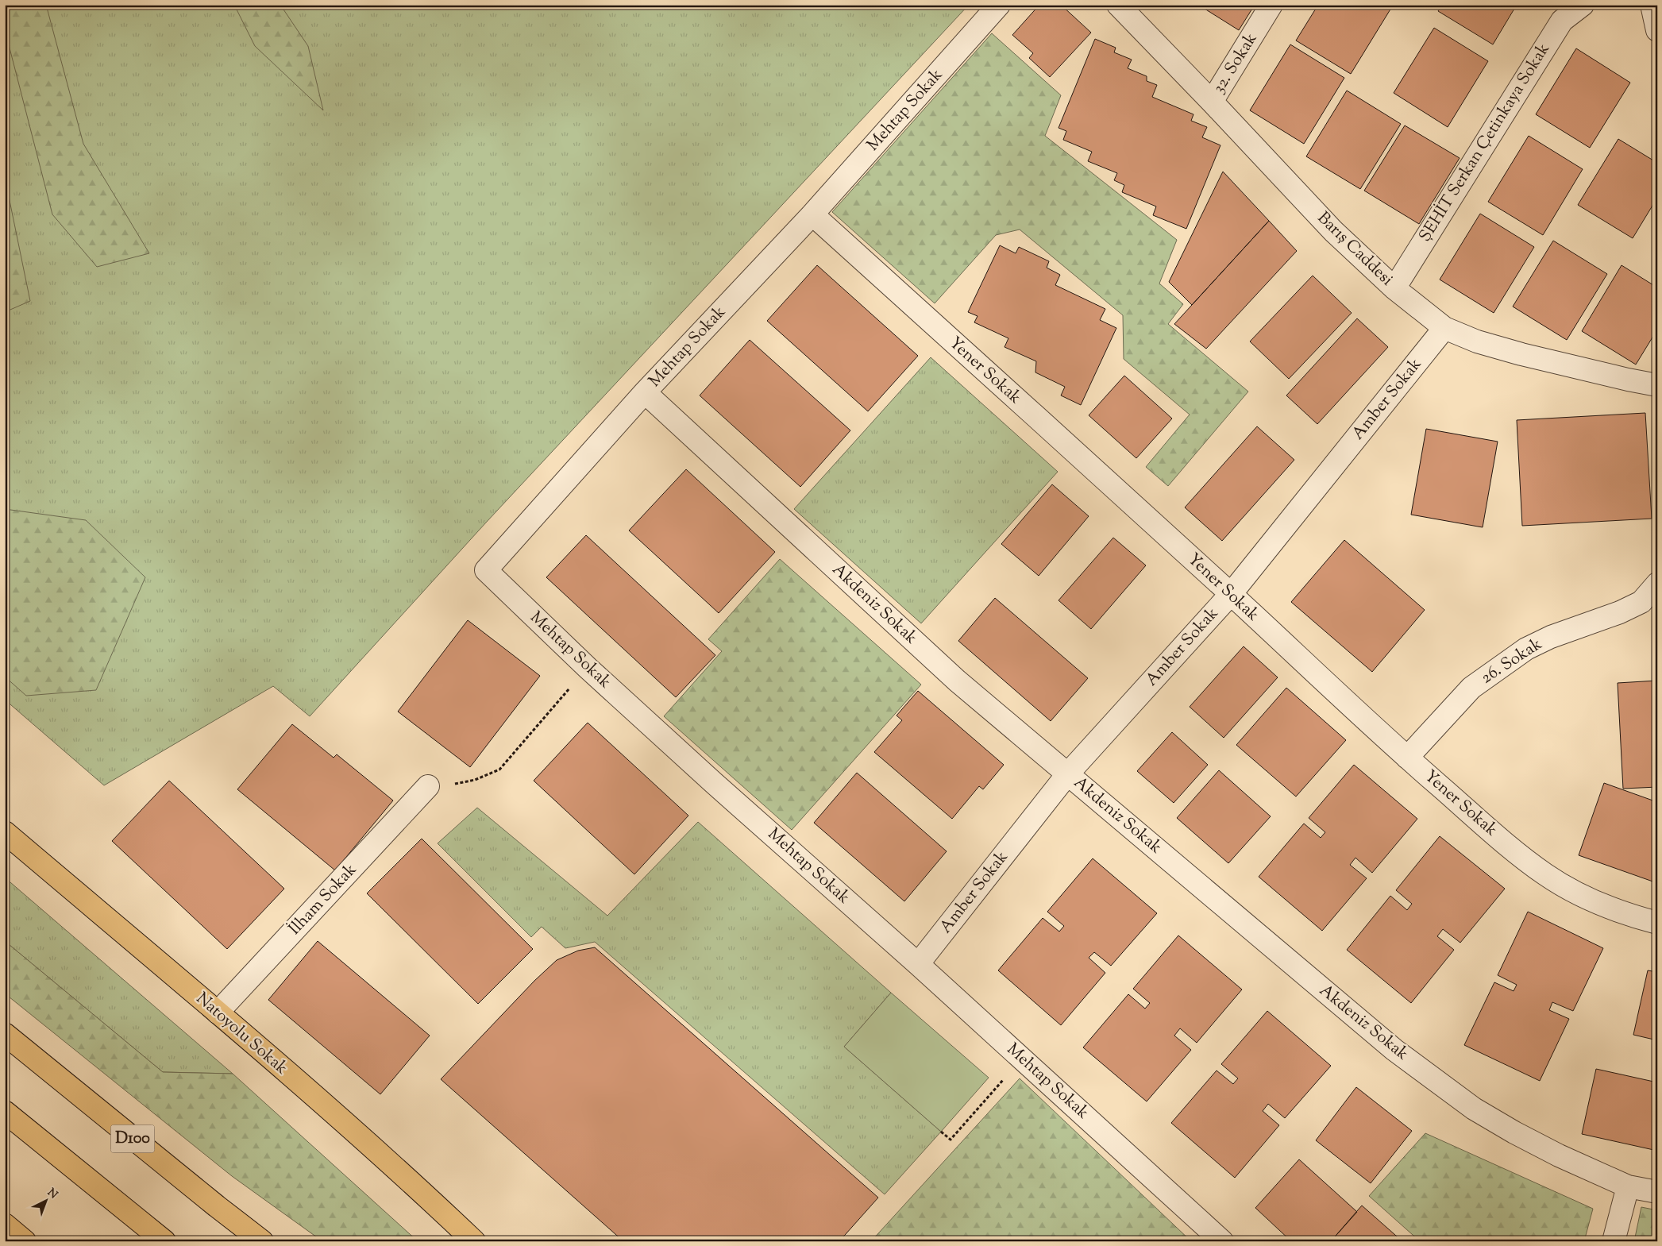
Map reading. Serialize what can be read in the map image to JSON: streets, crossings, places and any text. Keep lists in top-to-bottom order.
{
  "streets": {
    "main road": ["Natoyolu Sokak", "D100"],
    "street": [
      "32. Sokak",
      "Mehtap Sokak",
      "ŞEHİT Serkan Çetinkaya Sokak",
      "Barış Caddesi",
      "Yener Sokak",
      "Amber Sokak",
      "Akdeniz Sokak",
      "26. Sokak",
      "İlham Sokak"
    ]
  },
  "crossings": [
    ["32. Sokak", "Barış Caddesi"],
    ["Mehtap Sokak", "Yener Sokak"],
    ["Mehtap Sokak", "Amber Sokak"],
    ["Mehtap Sokak", "Akdeniz Sokak"],
    ["ŞEHİT Serkan Çetinkaya Sokak", "Barış Caddesi"],
    ["Barış Caddesi", "Amber Sokak"],
    ["Yener Sokak", "Amber Sokak"],
    ["Yener Sokak", "26. Sokak"],
    ["Amber Sokak", "Akdeniz Sokak"],
    ["İlham Sokak", "Natoyolu Sokak"]
  ],
  "north": "top right"
}
